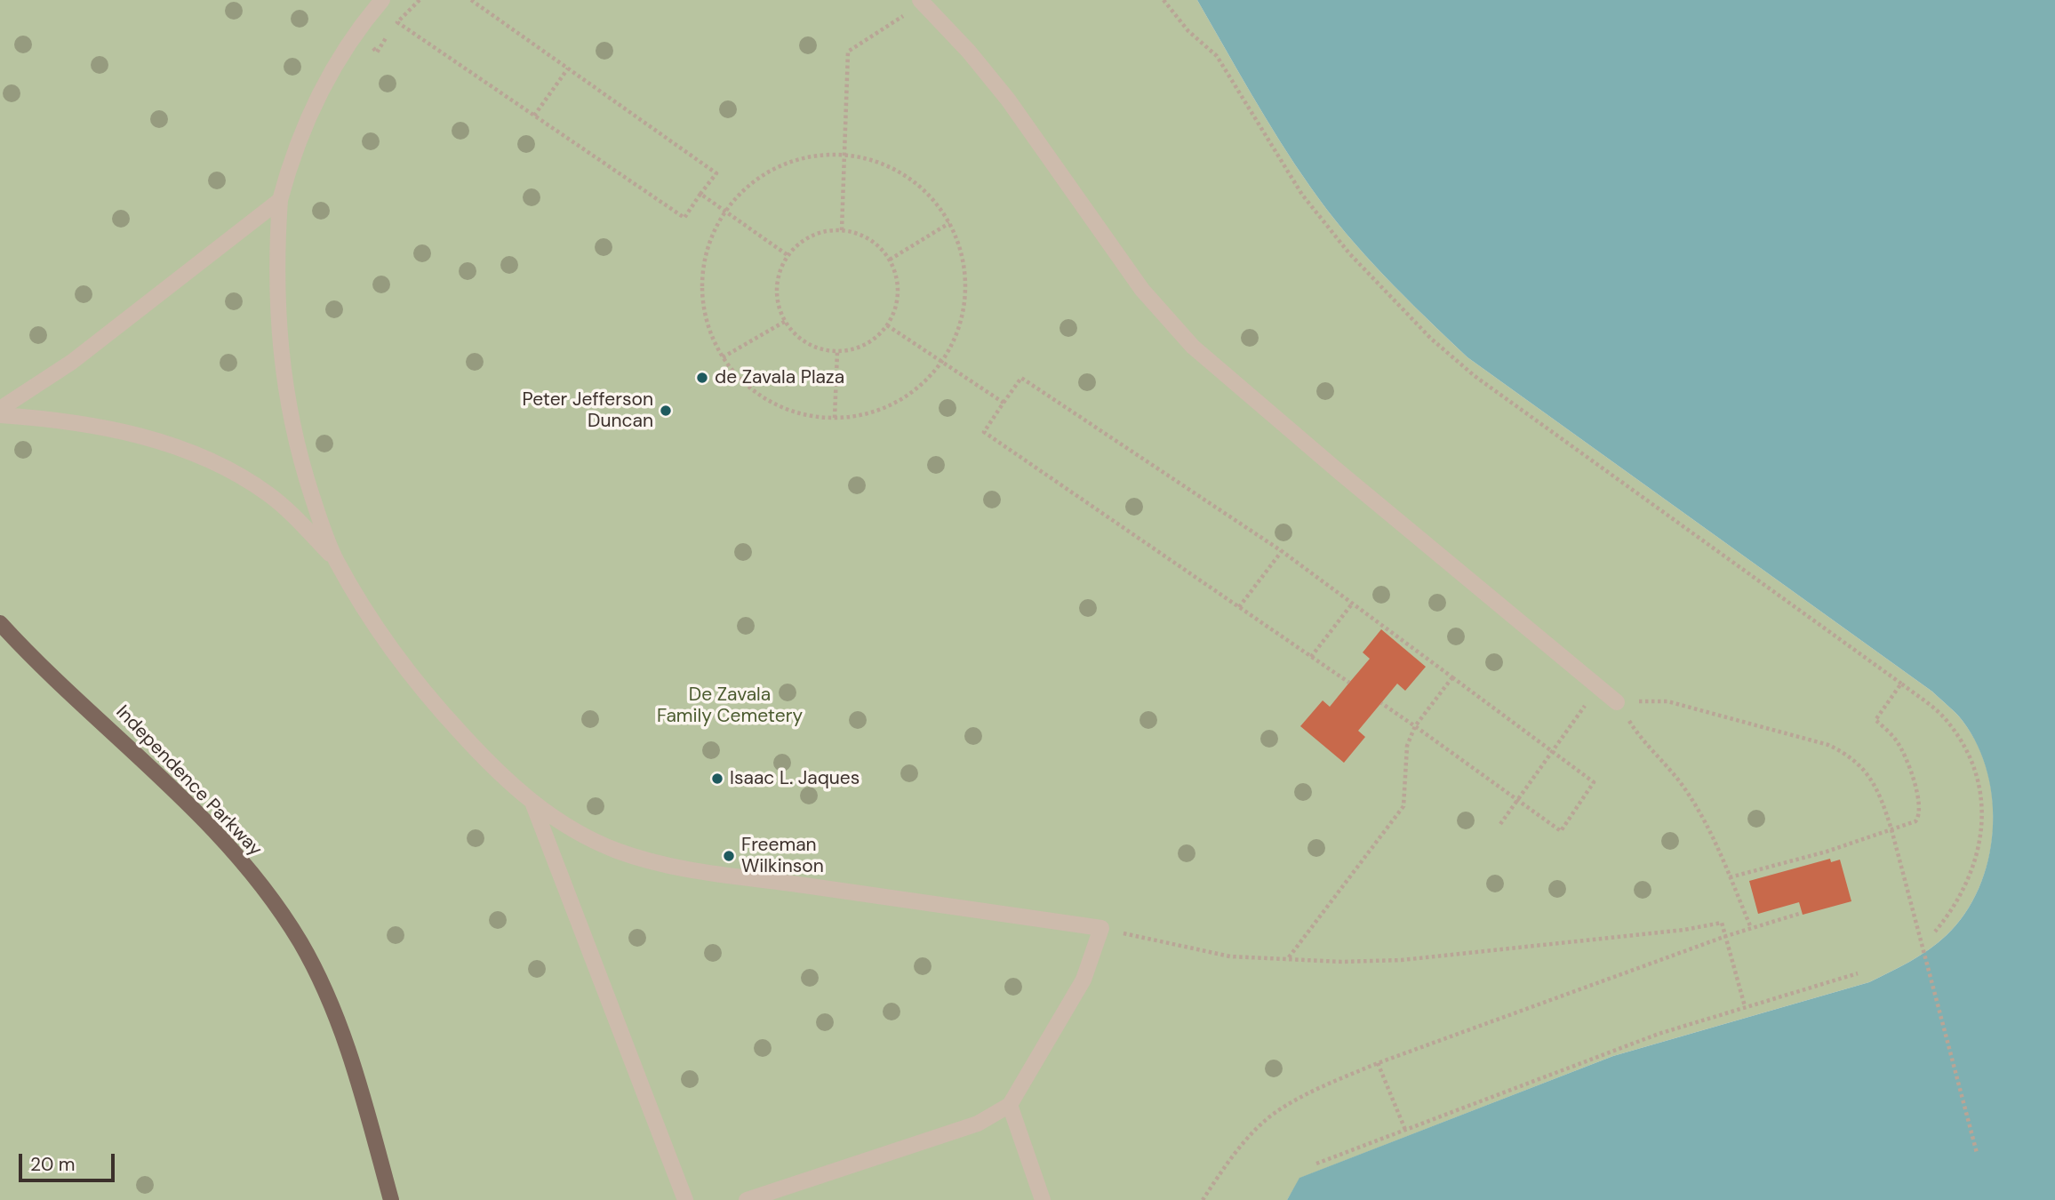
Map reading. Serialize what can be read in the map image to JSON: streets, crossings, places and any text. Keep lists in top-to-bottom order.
{
  "streets": {
    "main road": ["Independence Parkway"]
  },
  "parks": ["De Zavala Family Cemetery"],
  "places": [
    "de Zavala Plaza",
    "Peter Jefferson Duncan",
    "Isaac L. Jaques",
    "Freeman Wilkinson"
  ],
  "scale_bar": "20 m"
}
